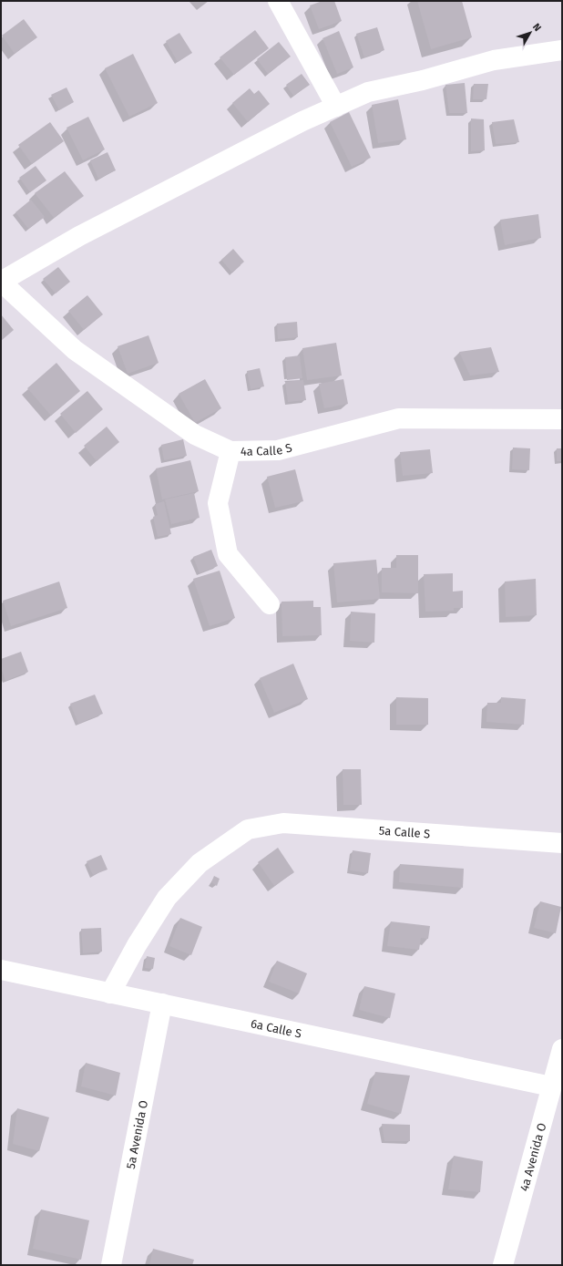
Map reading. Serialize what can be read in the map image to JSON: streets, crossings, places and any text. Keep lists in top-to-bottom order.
{
  "streets": {
    "street": [
      "4a Calle S",
      "5a Calle S",
      "6a Calle S",
      "5a Avenida O",
      "4a Avenida O"
    ]
  },
  "crossings": [
    ["5a Calle S", "6a Calle S"],
    ["6a Calle S", "5a Avenida O"],
    ["6a Calle S", "4a Avenida O"]
  ],
  "north": "top right"
}
